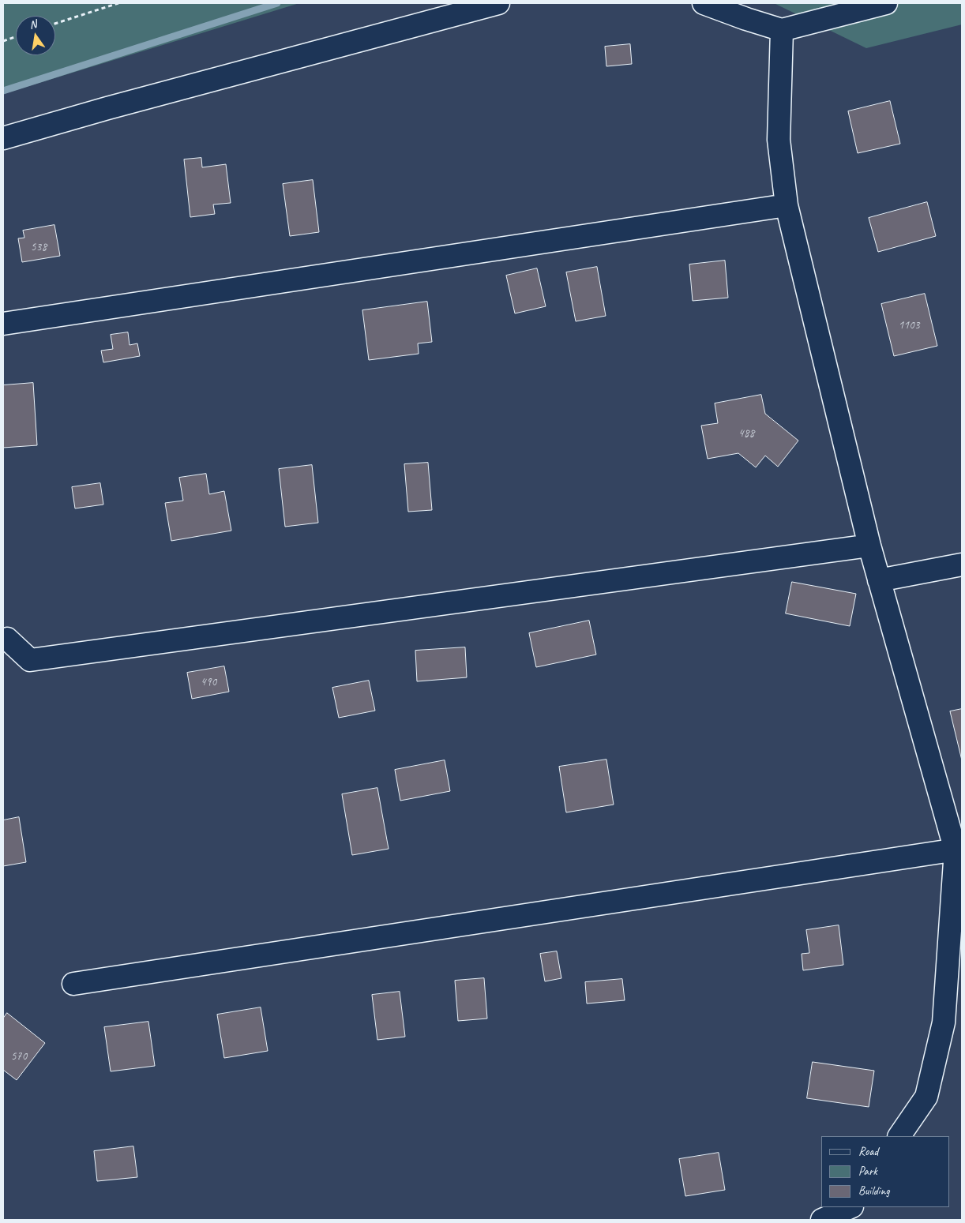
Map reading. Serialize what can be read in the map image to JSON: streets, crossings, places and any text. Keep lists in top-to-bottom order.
{
  "house_numbers": [
    "538",
    "1103",
    "488",
    "490",
    "570"
  ],
  "legend": ["Road", "Park", "Building"],
  "north": "top"
}
